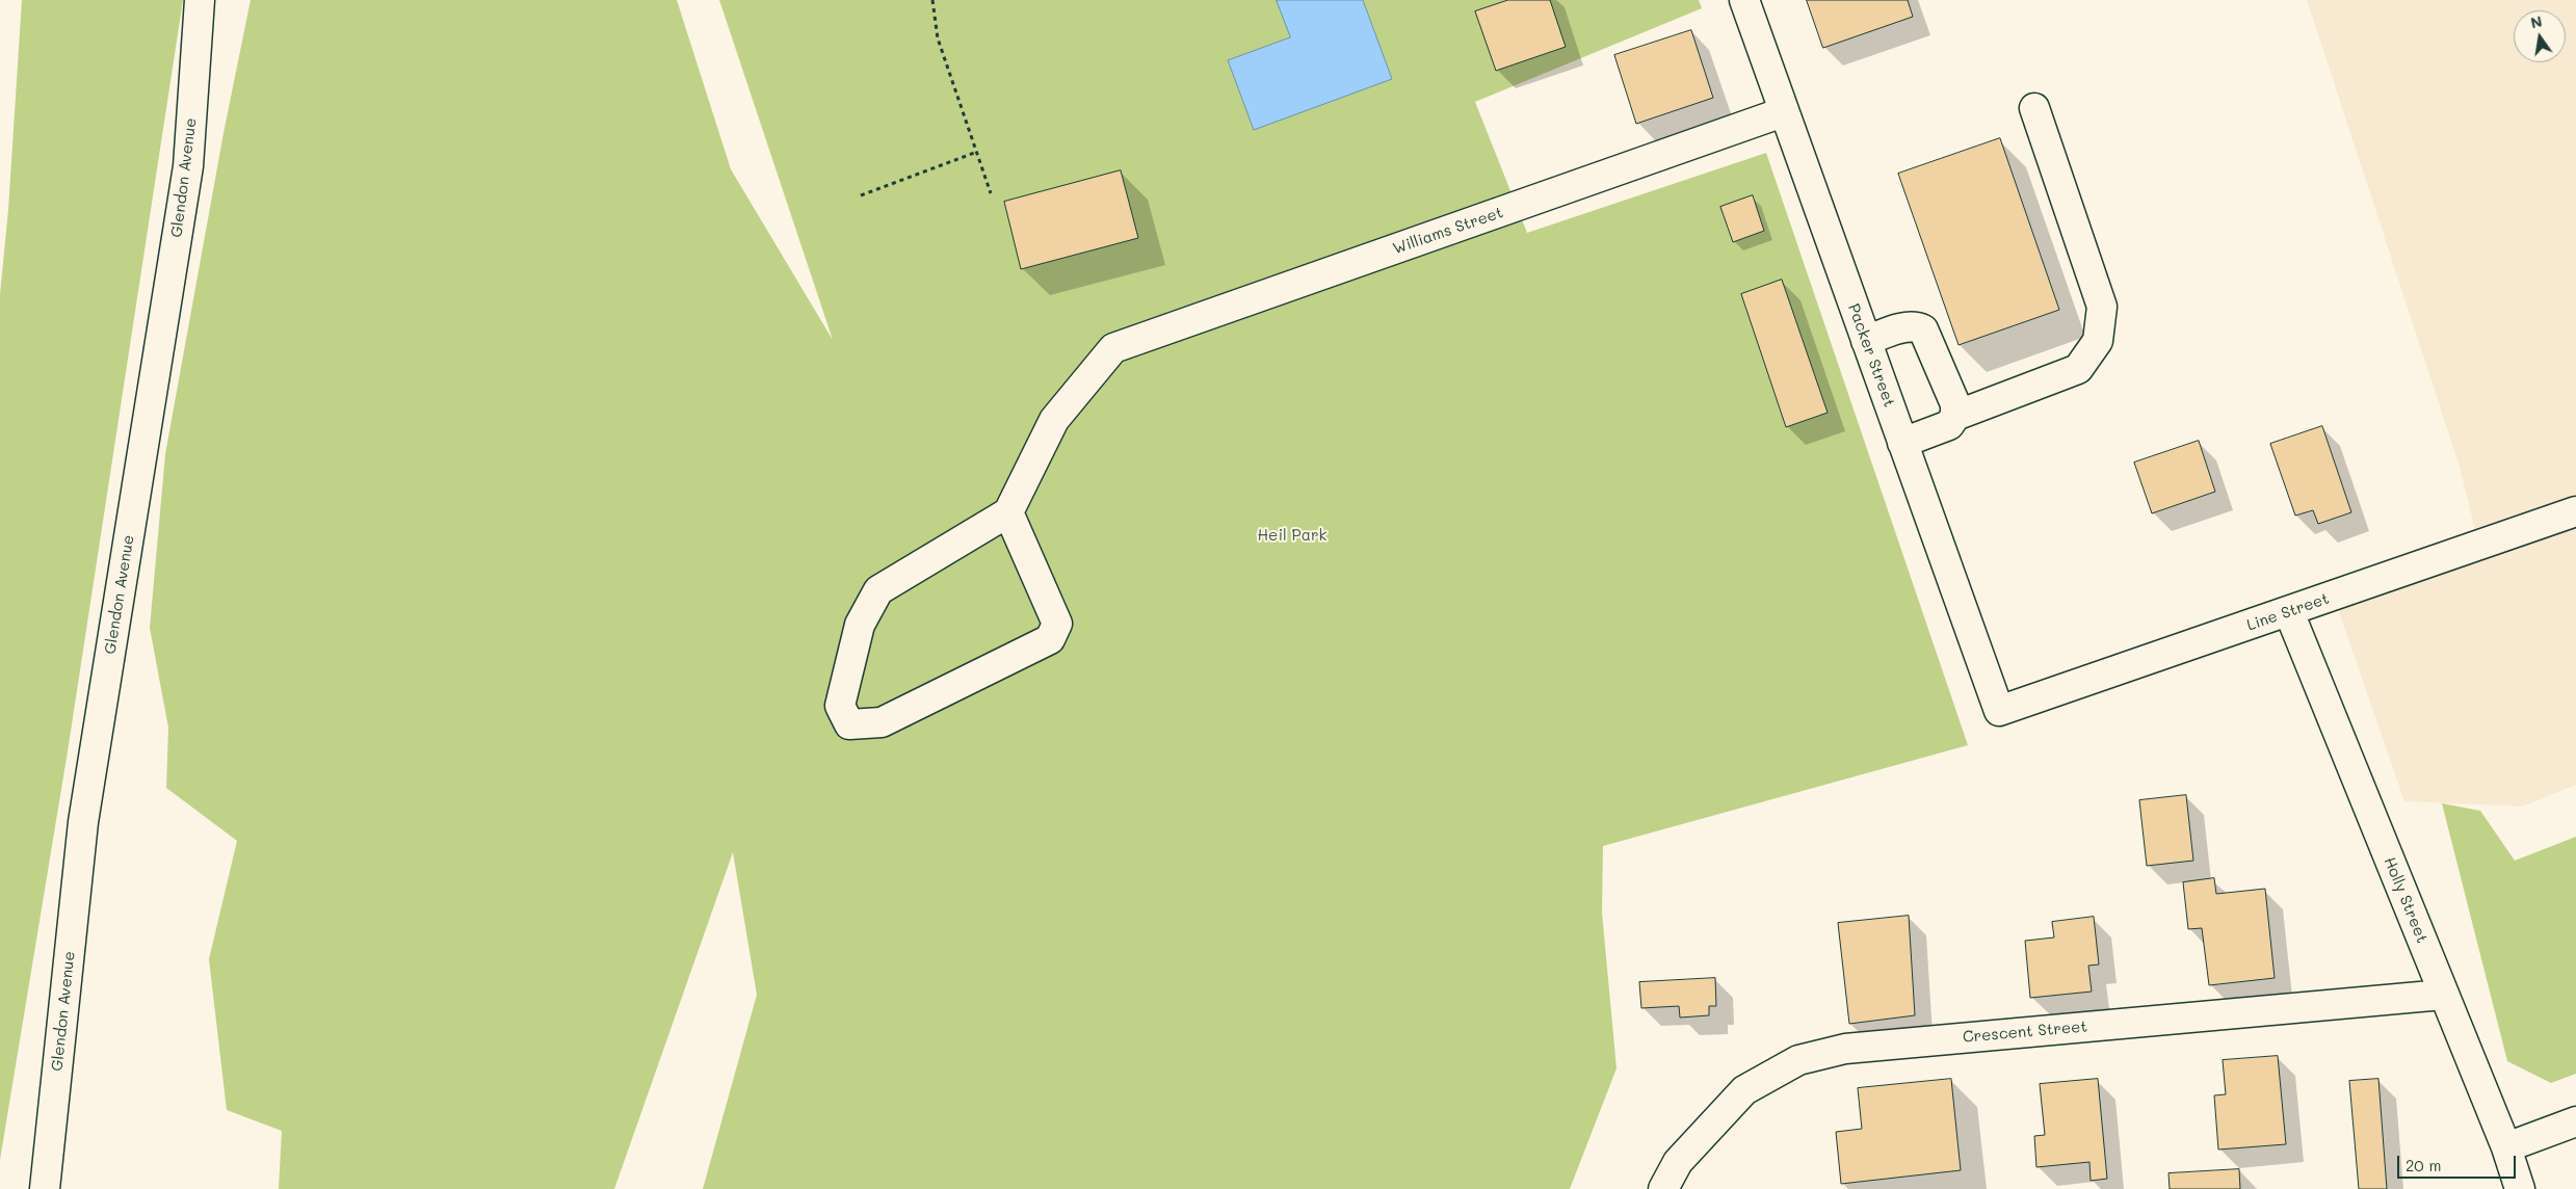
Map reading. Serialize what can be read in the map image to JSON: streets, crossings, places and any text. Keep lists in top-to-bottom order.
{
  "streets": {
    "street": [
      "Glendon Avenue",
      "Williams Street",
      "Packer Street",
      "Line Street",
      "Holly Street",
      "Crescent Street"
    ]
  },
  "crossings": [
    ["Williams Street", "Packer Street"],
    ["Packer Street", "Line Street"],
    ["Line Street", "Holly Street"],
    ["Holly Street", "Crescent Street"]
  ],
  "parks": ["Heil Park"],
  "scale_bar": "20 m",
  "north": "top"
}
